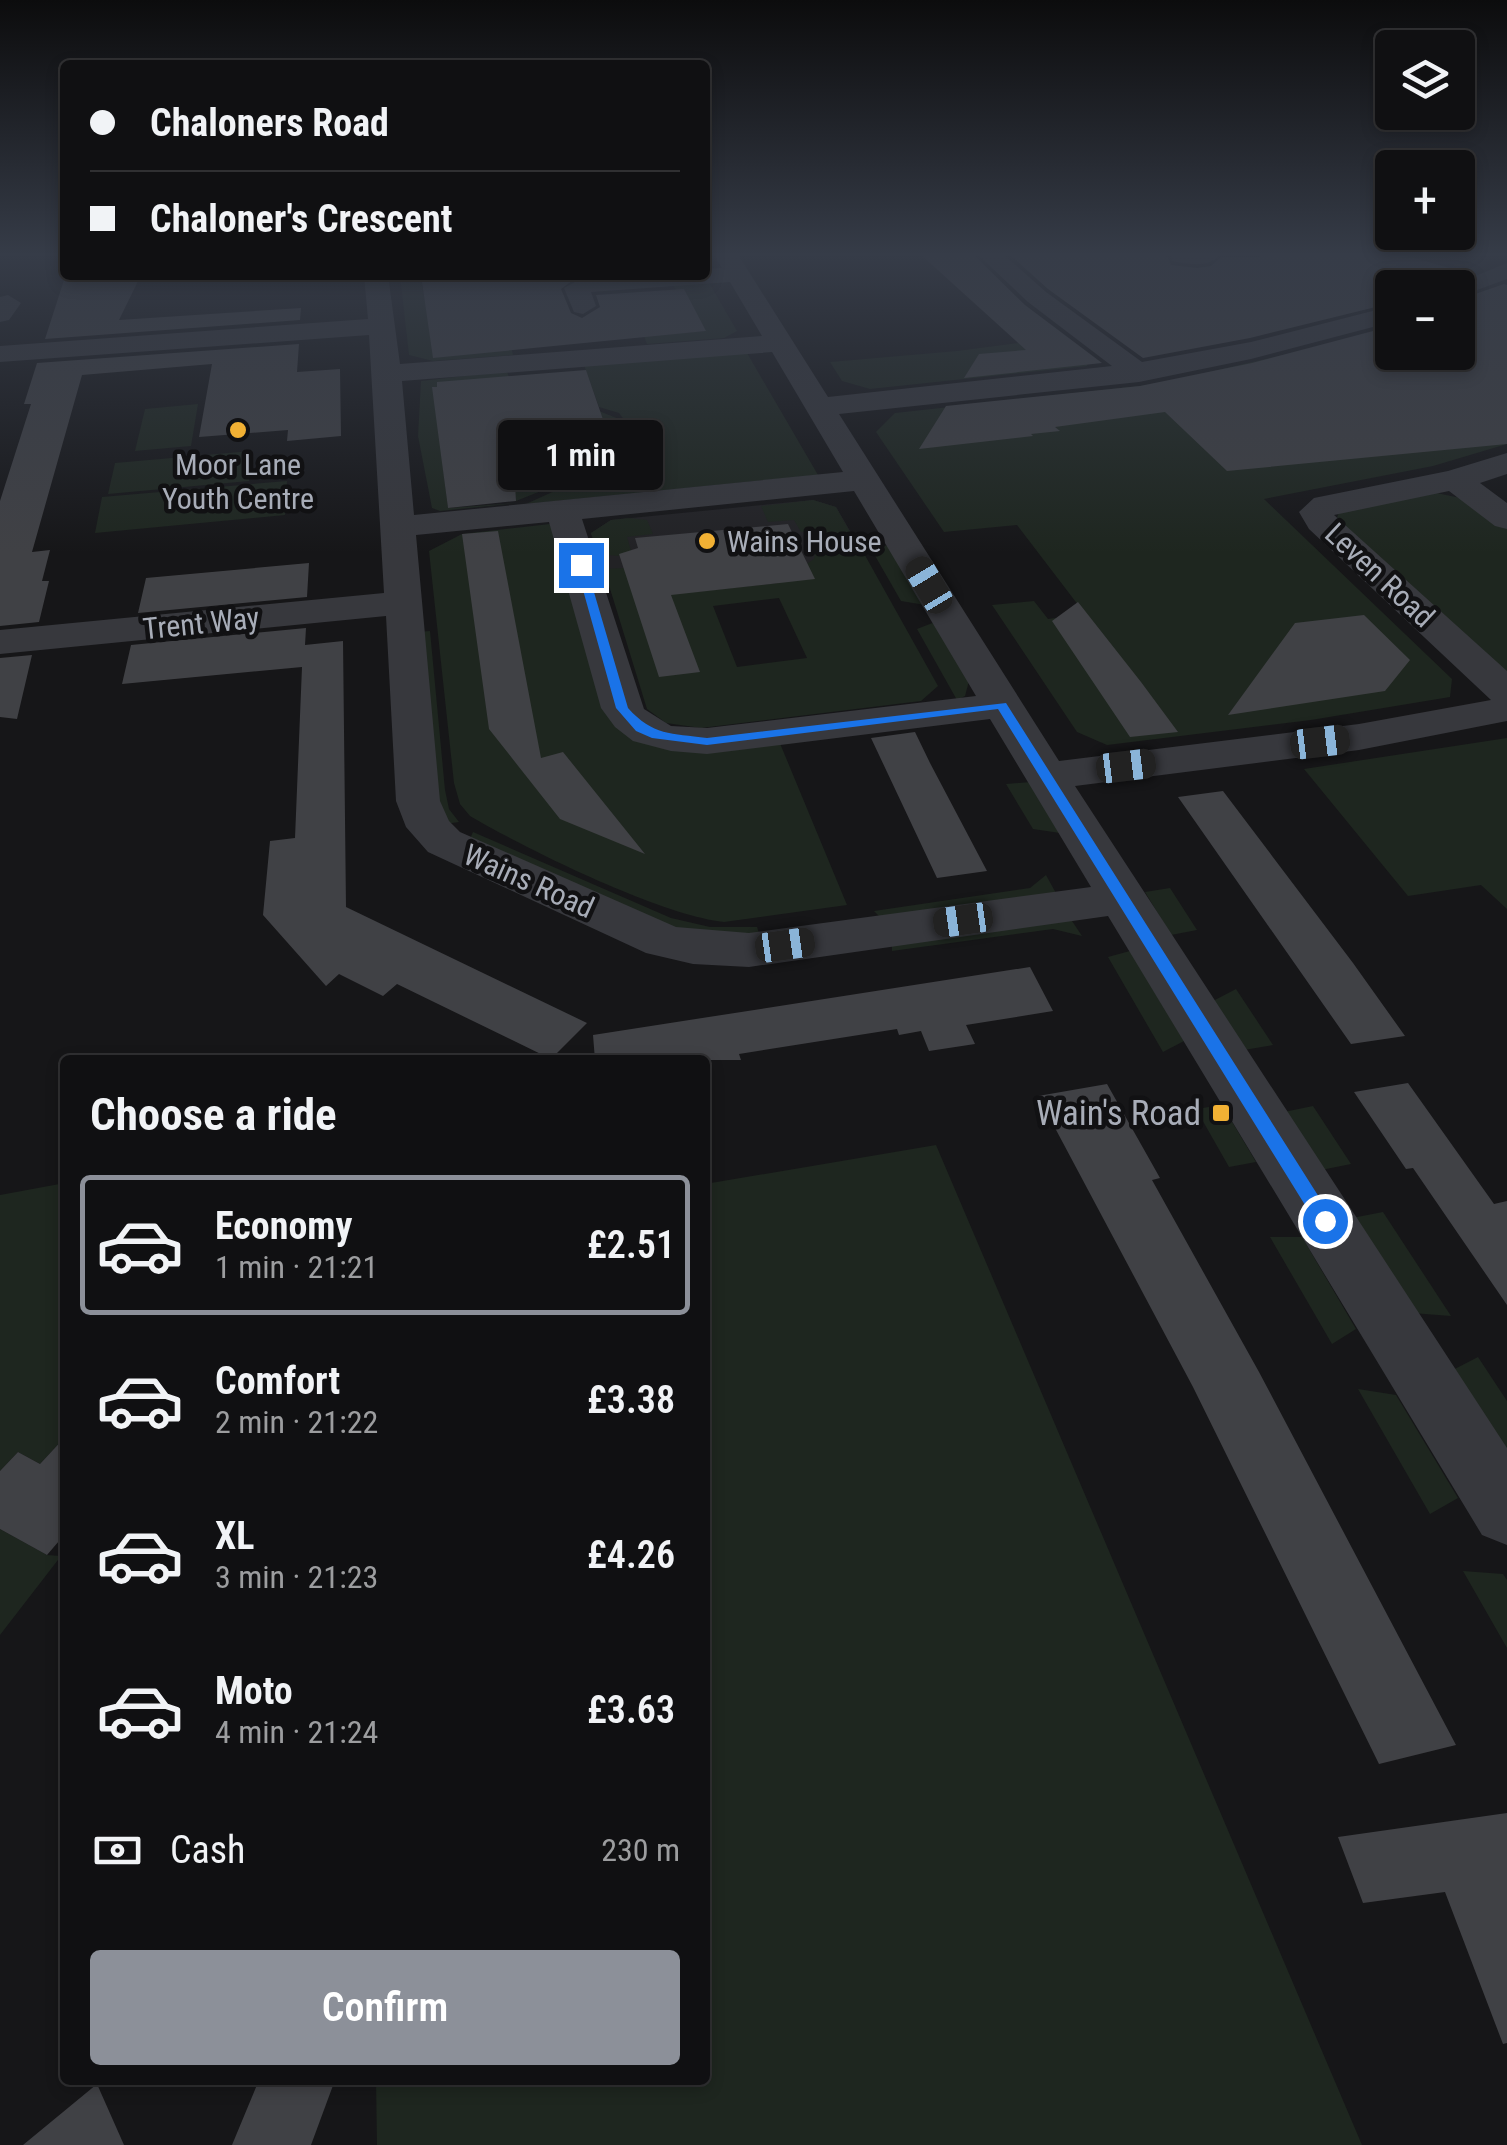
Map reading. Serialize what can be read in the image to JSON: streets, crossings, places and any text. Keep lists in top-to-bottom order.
{
  "streets": {
    "street": ["Leven Road", "Trent Way", "Wains Road"]
  },
  "crossings": [
    ["Trent Way", "Wains Road"]
  ],
  "places": {
    "other": ["Moor Lane Youth Centre", "Wains House"],
    "transit": ["Wain's Road"]
  },
  "page": {
    "map_buttons": ["+", "−"],
    "banner": ["Chaloners Road", "Chaloner's Crescent"],
    "bubble": "1 min",
    "heading": "Choose a ride",
    "list": [
      {
        "name": "Economy",
        "note": "1 min · 21:21",
        "value": "£2.51"
      },
      {
        "name": "Comfort",
        "note": "2 min · 21:22",
        "value": "£3.38"
      },
      {
        "name": "XL",
        "note": "3 min · 21:23",
        "value": "£4.26"
      },
      {
        "name": "Moto",
        "note": "4 min · 21:24",
        "value": "£3.63"
      }
    ],
    "pay": ["Cash", "230 m"],
    "buttons": "Confirm"
  }
}
